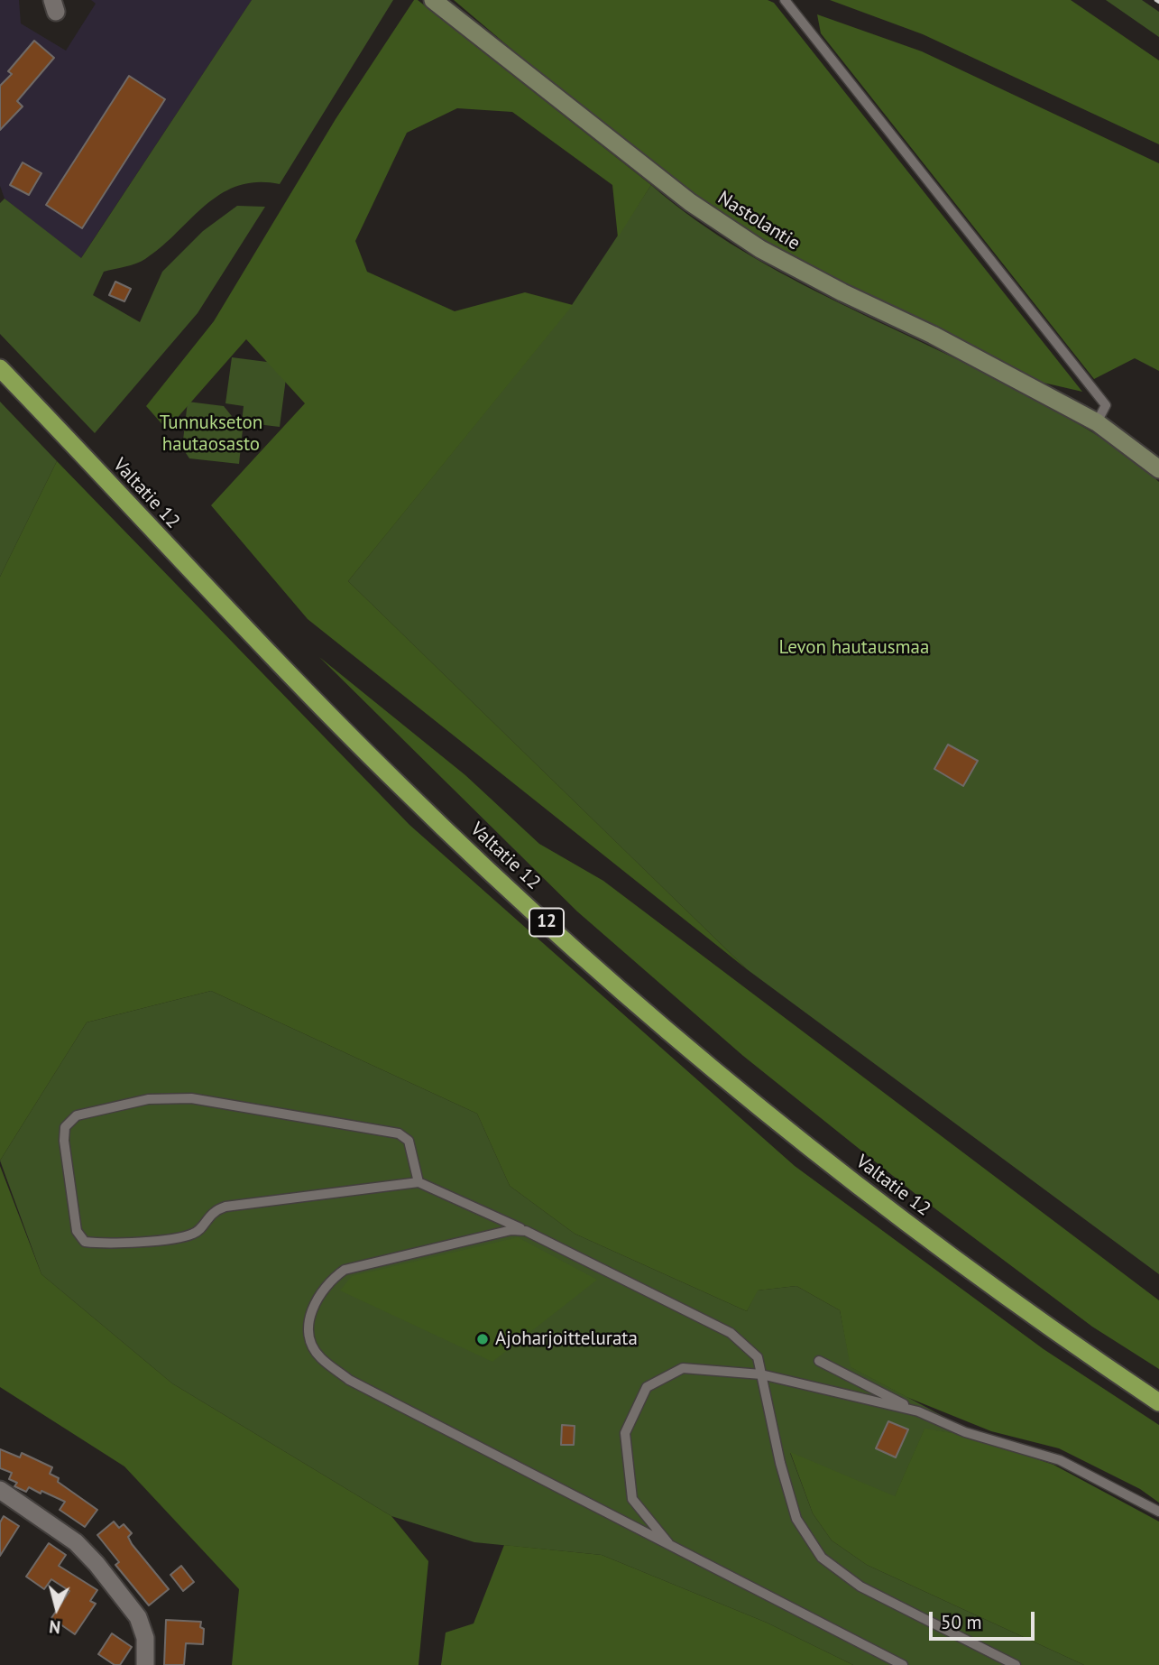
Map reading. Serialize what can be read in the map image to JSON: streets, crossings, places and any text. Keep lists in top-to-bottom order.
{
  "streets": {
    "highway": ["Valtatie 12", "12"],
    "main road": ["Nastolantie"]
  },
  "parks": ["Tunnukseton hautaosasto", "Levon hautausmaa"],
  "places": ["Ajoharjoittelurata"],
  "scale_bar": "50 m",
  "north": "bottom"
}
